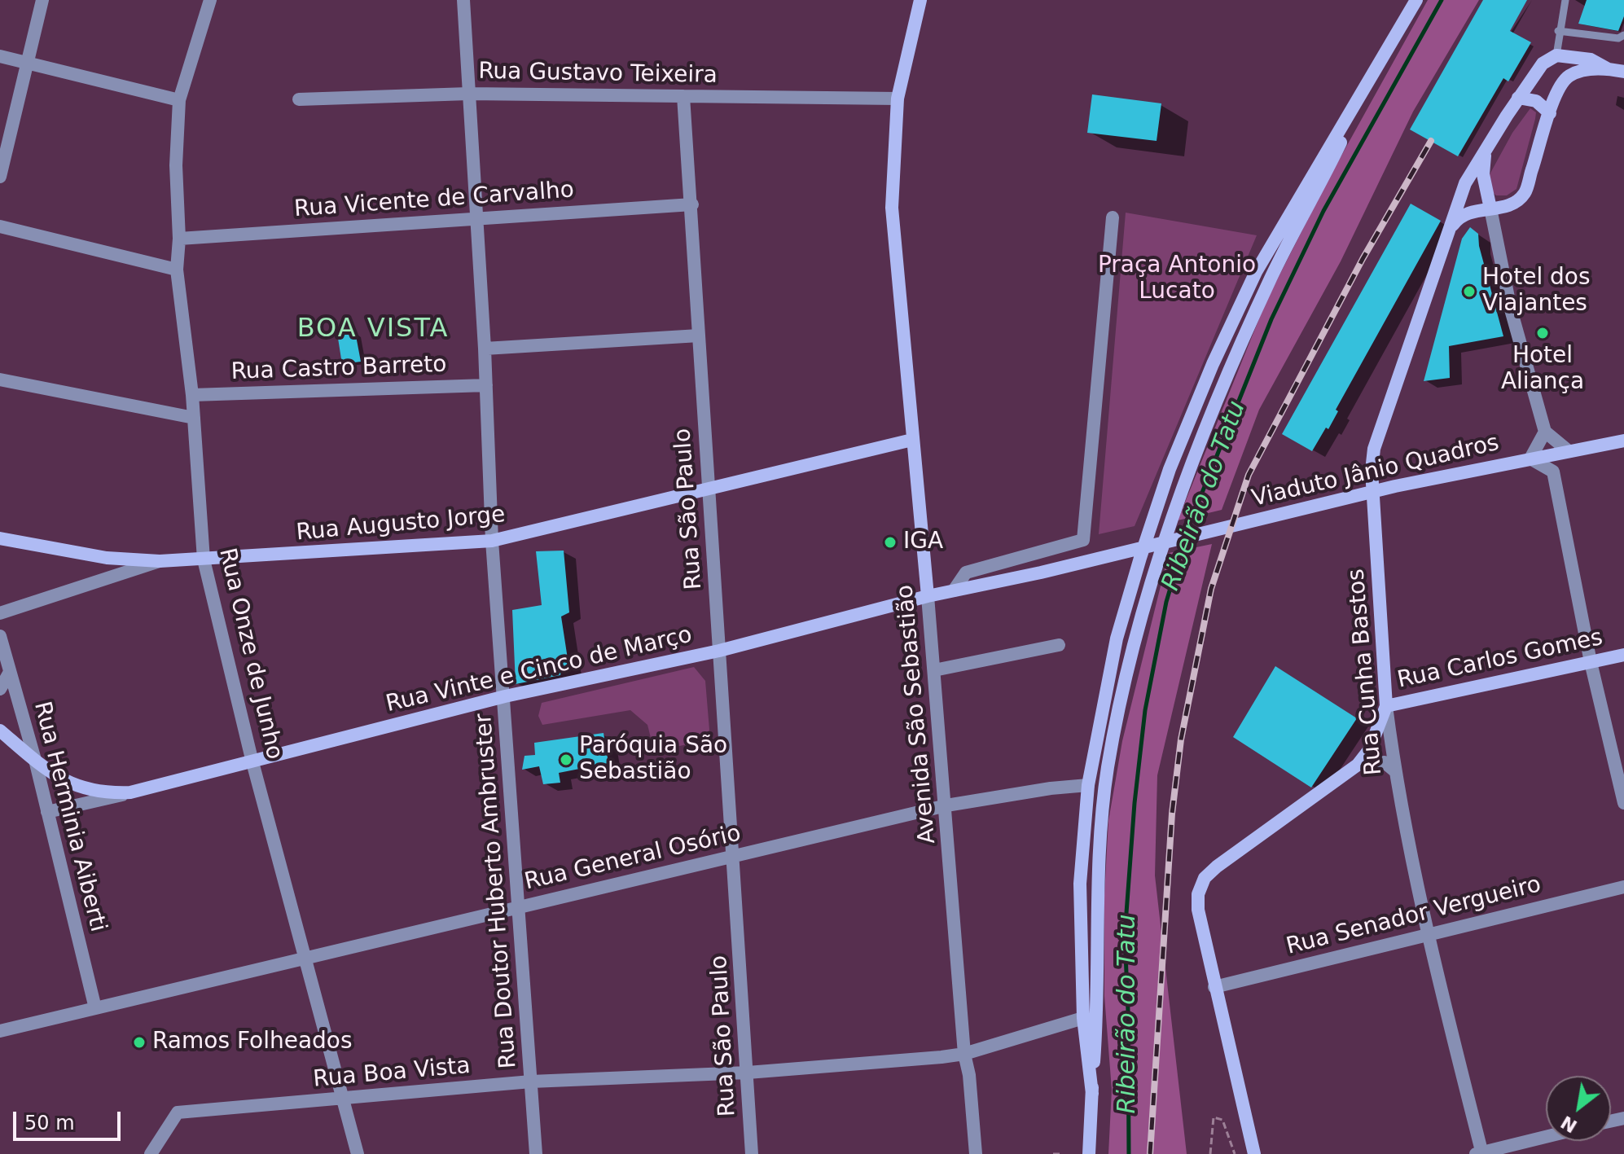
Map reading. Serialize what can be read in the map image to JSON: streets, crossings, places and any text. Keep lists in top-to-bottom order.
{
  "streets": {
    "main road": [
      "Viaduto Jânio Quadros",
      "Rua Augusto Jorge",
      "Rua Carlos Gomes",
      "Rua Vinte e Cinco de Março",
      "Rua Cunha Bastos",
      "Avenida São Sebastião"
    ],
    "street": [
      "Rua Gustavo Teixeira",
      "Rua Vicente de Carvalho",
      "Rua Castro Barreto",
      "Rua São Paulo",
      "Rua Onze de Junho",
      "Rua Herminia Aiberti",
      "Rua General Osório",
      "Rua Doutor Huberto Ambruster",
      "Rua Senador Vergueiro",
      "Rua Boa Vista"
    ]
  },
  "crossings": [
    ["Rua Gustavo Teixeira", "Rua São Paulo"],
    ["Rua Gustavo Teixeira", "Avenida São Sebastião"],
    ["Rua Gustavo Teixeira", "Rua Doutor Huberto Ambruster"],
    ["Rua Vicente de Carvalho", "Rua São Paulo"],
    ["Rua Vicente de Carvalho", "Rua Onze de Junho"],
    ["Rua Vicente de Carvalho", "Rua Doutor Huberto Ambruster"],
    ["Rua Castro Barreto", "Rua Onze de Junho"],
    ["Rua Castro Barreto", "Rua Doutor Huberto Ambruster"],
    ["Viaduto Jânio Quadros", "Rua Vinte e Cinco de Março"],
    ["Rua São Paulo", "Rua Augusto Jorge"],
    ["Rua São Paulo", "Rua Vinte e Cinco de Março"],
    ["Rua São Paulo", "Rua General Osório"],
    ["Rua São Paulo", "Rua Boa Vista"],
    ["Rua Augusto Jorge", "Rua Onze de Junho"],
    ["Rua Augusto Jorge", "Avenida São Sebastião"],
    ["Rua Augusto Jorge", "Rua Doutor Huberto Ambruster"],
    ["Rua Onze de Junho", "Rua Vinte e Cinco de Março"],
    ["Rua Onze de Junho", "Rua General Osório"],
    ["Rua Onze de Junho", "Rua Boa Vista"],
    ["Rua Carlos Gomes", "Rua Cunha Bastos"],
    ["Rua Vinte e Cinco de Março", "Avenida São Sebastião"],
    ["Rua Vinte e Cinco de Março", "Rua Herminia Aiberti"],
    ["Rua Vinte e Cinco de Março", "Rua Doutor Huberto Ambruster"],
    ["Rua Cunha Bastos", "Rua Senador Vergueiro"],
    ["Avenida São Sebastião", "Rua General Osório"],
    ["Avenida São Sebastião", "Rua Boa Vista"],
    ["Rua Herminia Aiberti", "Rua General Osório"],
    ["Rua General Osório", "Rua Doutor Huberto Ambruster"],
    ["Rua Doutor Huberto Ambruster", "Rua Boa Vista"]
  ],
  "districts": ["BOA VISTA"],
  "water": ["Ribeirão do Tatu"],
  "parks": ["Praça Antonio Lucato"],
  "places": [
    "Hotel dos Viajantes",
    "Hotel Aliança",
    "IGA",
    "Paróquia São Sebastião",
    "Ramos Folheados"
  ],
  "scale_bar": "50 m",
  "north": "bottom left"
}
